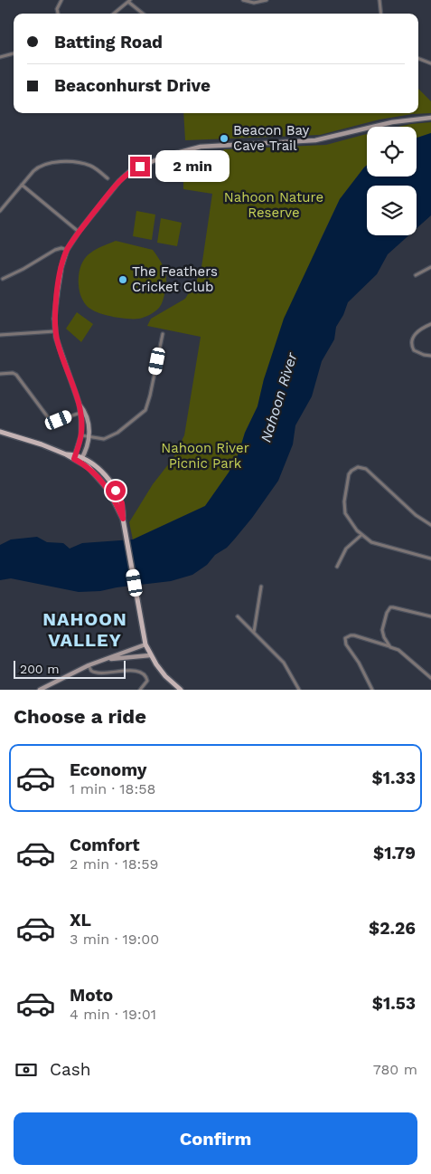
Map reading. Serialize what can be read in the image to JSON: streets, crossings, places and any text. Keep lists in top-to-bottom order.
{
  "districts": ["NAHOON VALLEY"],
  "water": ["Nahoon River"],
  "parks": ["Nahoon Nature Reserve", "Nahoon River Picnic Park"],
  "places": ["Beacon Bay Cave Trail", "The Feathers Cricket Club"],
  "scale_bar": "200 m",
  "page": {
    "banner": ["Batting Road", "Beaconhurst Drive"],
    "bubble": "2 min",
    "scale": "200 m",
    "heading": "Choose a ride",
    "list": [
      {
        "name": "Economy",
        "note": "1 min · 18:58",
        "value": "$1.33"
      },
      {
        "name": "Comfort",
        "note": "2 min · 18:59",
        "value": "$1.79"
      },
      {
        "name": "XL",
        "note": "3 min · 19:00",
        "value": "$2.26"
      },
      {
        "name": "Moto",
        "note": "4 min · 19:01",
        "value": "$1.53"
      }
    ],
    "pay": ["Cash", "780 m"],
    "buttons": "Confirm"
  }
}
